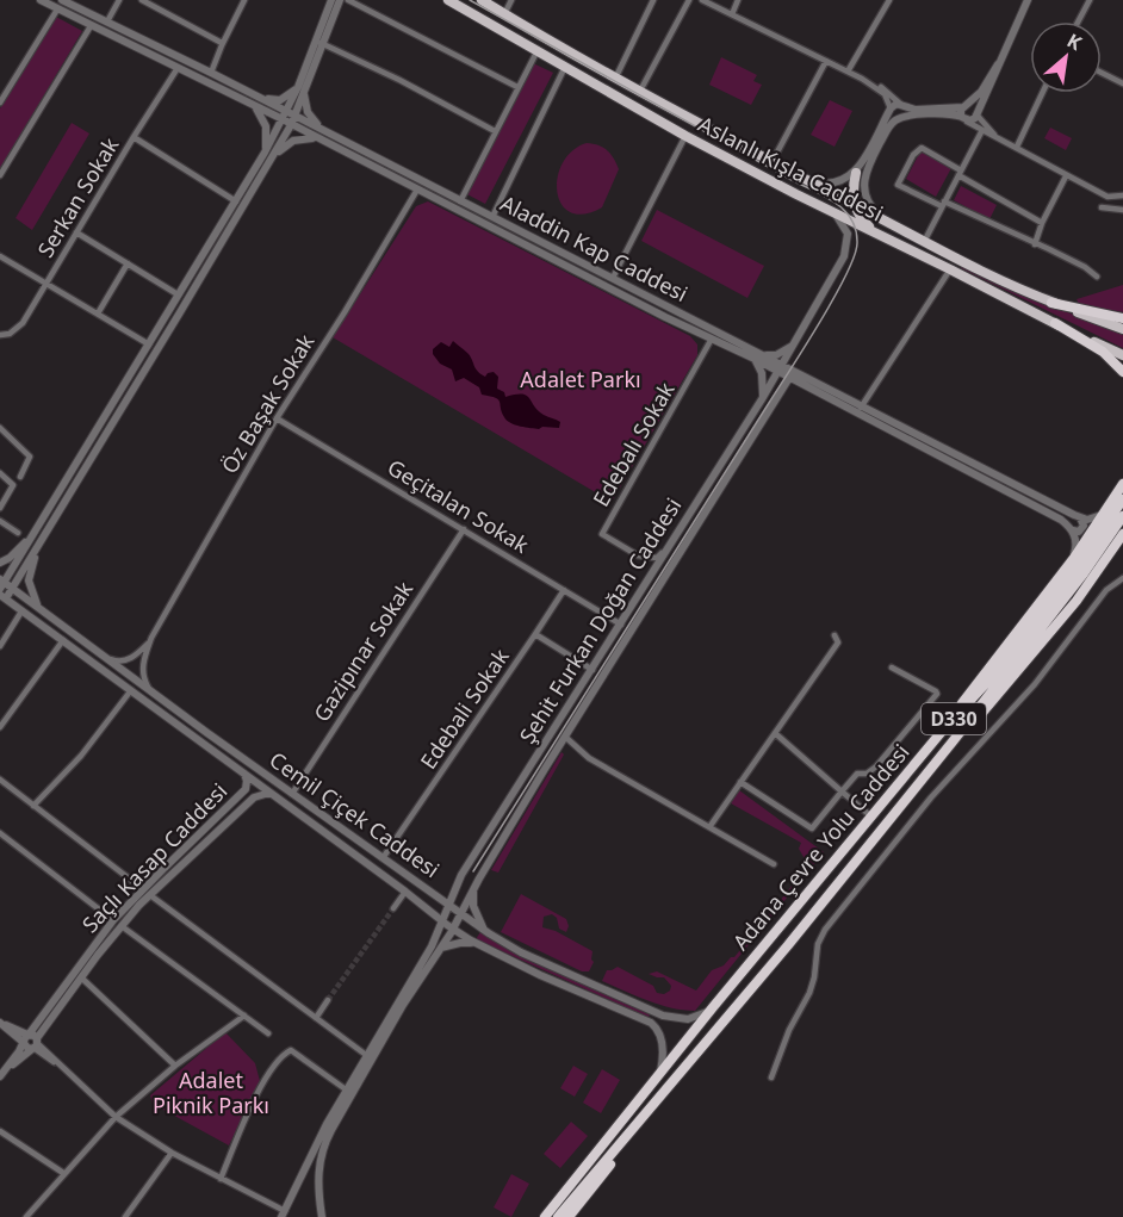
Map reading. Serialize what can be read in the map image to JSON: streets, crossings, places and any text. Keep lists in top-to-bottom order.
{
  "streets": {
    "highway": ["D330", "Adana Çevre Yolu Caddesi"],
    "main road": ["Aslanlı Kışla Caddesi"],
    "street": [
      "Serkan Sokak",
      "Aladdin Kap Caddesi",
      "Öz Başak Sokak",
      "Edebalı Sokak",
      "Geçitalan Sokak",
      "Şehit Furkan Doğan Caddesi",
      "Gazipınar Sokak",
      "Edebali Sokak",
      "Cemil Çiçek Caddesi",
      "Saçlı Kasap Caddesi"
    ]
  },
  "crossings": [
    ["Aslanlı Kışla Caddesi", "Şehit Furkan Doğan Caddesi"],
    ["Serkan Sokak", "Aladdin Kap Caddesi"],
    ["Aladdin Kap Caddesi", "Öz Başak Sokak"],
    ["Aladdin Kap Caddesi", "Edebalı Sokak"],
    ["Aladdin Kap Caddesi", "Şehit Furkan Doğan Caddesi"],
    ["Öz Başak Sokak", "Geçitalan Sokak"],
    ["Edebalı Sokak", "Şehit Furkan Doğan Caddesi"],
    ["Geçitalan Sokak", "Şehit Furkan Doğan Caddesi"],
    ["Geçitalan Sokak", "Gazipınar Sokak"],
    ["Şehit Furkan Doğan Caddesi", "Edebali Sokak"],
    ["Şehit Furkan Doğan Caddesi", "Cemil Çiçek Caddesi"],
    ["Gazipınar Sokak", "Cemil Çiçek Caddesi"],
    ["Edebali Sokak", "Cemil Çiçek Caddesi"],
    ["Cemil Çiçek Caddesi", "Adana Çevre Yolu Caddesi"],
    ["Cemil Çiçek Caddesi", "Saçlı Kasap Caddesi"]
  ],
  "parks": ["Adalet Parkı", "Adalet Piknik Parkı"],
  "north": "top right"
}
